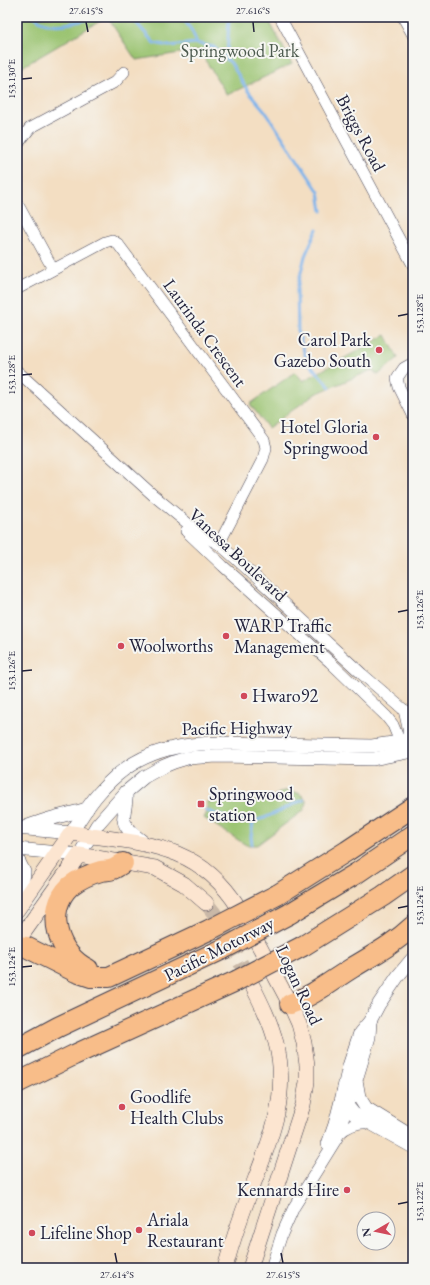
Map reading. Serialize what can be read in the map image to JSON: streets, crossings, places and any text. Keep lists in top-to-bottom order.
{
  "streets": {
    "highway": ["Pacific Motorway"],
    "main road": ["Logan Road"],
    "street": [
      "Briggs Road",
      "Laurinda Crescent",
      "Vanessa Boulevard",
      "Pacific Highway"
    ]
  },
  "crossings": [
    ["Laurinda Crescent", "Vanessa Boulevard"],
    ["Vanessa Boulevard", "Pacific Highway"],
    ["Pacific Highway", "Logan Road"]
  ],
  "parks": ["Springwood Park"],
  "places": {
    "other": [
      "Carol Park Gazebo South",
      "Hotel Gloria Springwood",
      "WARP Traffic Management",
      "Woolworths",
      "Hwaro92",
      "Goodlife Health Clubs",
      "Kennards Hire",
      "Ariala Restaurant",
      "Lifeline Shop"
    ],
    "transit": ["Springwood station"]
  },
  "north": "left",
  "coordinates": [
    "27.615°S",
    "27.616°S",
    "153.130°E",
    "153.128°E",
    "153.126°E",
    "153.124°E",
    "153.122°E",
    "27.614°S"
  ]
}
